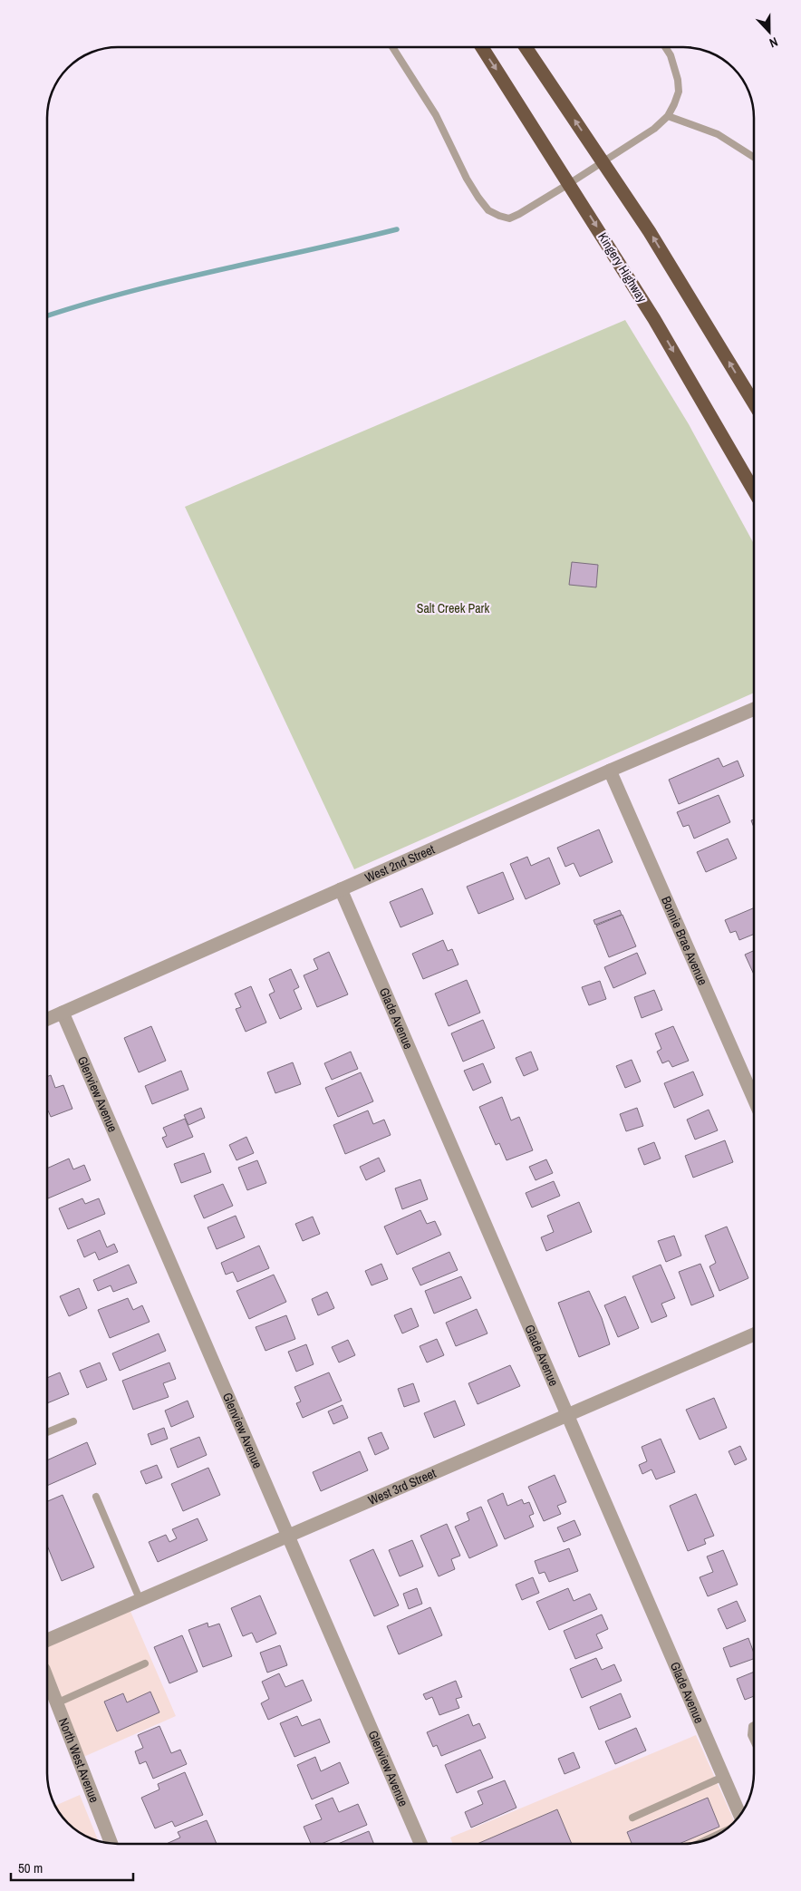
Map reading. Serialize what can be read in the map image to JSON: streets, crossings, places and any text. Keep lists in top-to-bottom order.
{
  "streets": {
    "highway": ["Kingery Highway"],
    "street": [
      "West 2nd Street",
      "Bonnie Brae Avenue",
      "Glade Avenue",
      "Glenview Avenue",
      "West 3rd Street",
      "North West Avenue"
    ]
  },
  "crossings": [
    ["West 2nd Street", "Bonnie Brae Avenue"],
    ["West 2nd Street", "Glade Avenue"],
    ["West 2nd Street", "Glenview Avenue"],
    ["Glade Avenue", "West 3rd Street"],
    ["Glenview Avenue", "West 3rd Street"]
  ],
  "parks": ["Salt Creek Park"],
  "scale_bar": "50 m",
  "north": "bottom"
}
